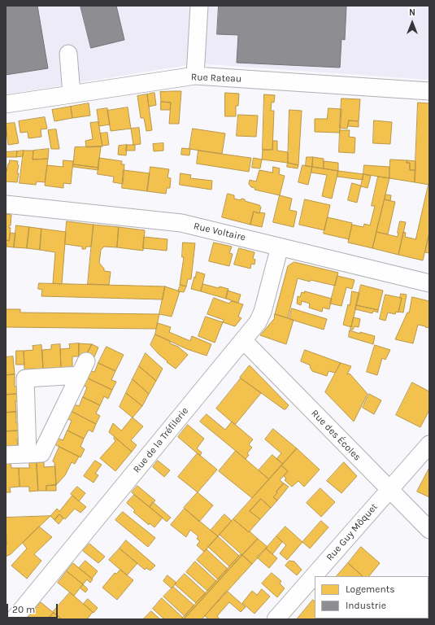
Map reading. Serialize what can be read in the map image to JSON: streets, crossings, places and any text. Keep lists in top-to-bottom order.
{
  "streets": {
    "street": [
      "Rue Rateau",
      "Rue Voltaire",
      "Rue des Écoles",
      "Rue de la Tréfilerie",
      "Rue Guy Môquet"
    ]
  },
  "crossings": [
    ["Rue Voltaire", "Rue de la Tréfilerie"],
    ["Rue des Écoles", "Rue de la Tréfilerie"],
    ["Rue des Écoles", "Rue Guy Môquet"]
  ],
  "legend": ["Logements", "Industrie"],
  "scale_bar": "20 m",
  "north": "top"
}
